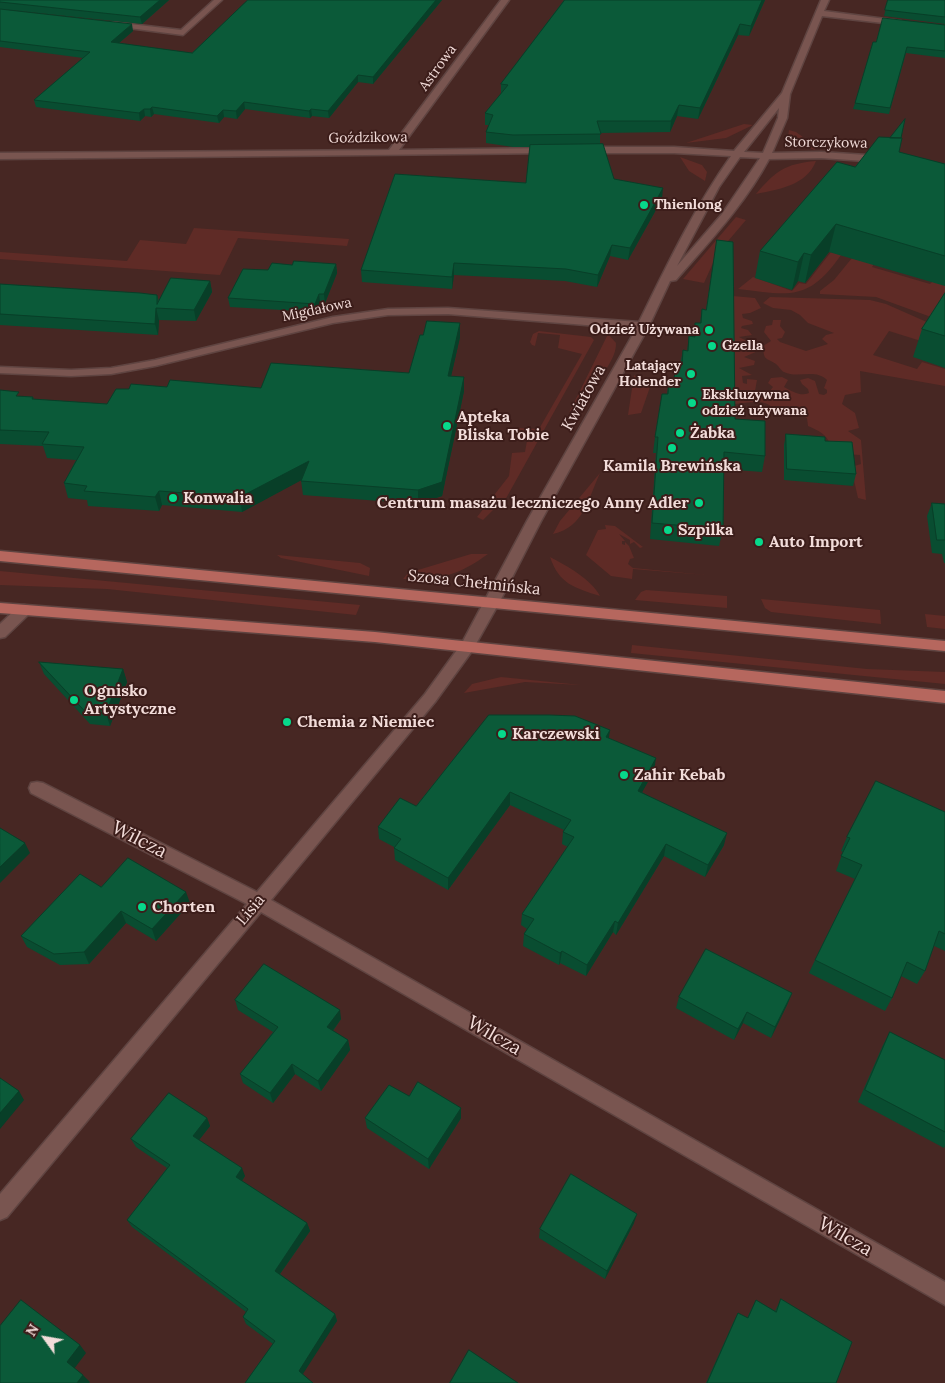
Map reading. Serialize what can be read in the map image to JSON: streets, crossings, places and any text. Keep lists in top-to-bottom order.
{
  "streets": {
    "main road": ["Szosa Chełmińska"],
    "street": [
      "Astrowa",
      "Goździkowa",
      "Storczykowa",
      "Migdałowa",
      "Kwiatowa",
      "Wilcza",
      "Lisia"
    ]
  },
  "crossings": [
    ["Astrowa", "Goździkowa"],
    ["Storczykowa", "Kwiatowa"],
    ["Migdałowa", "Kwiatowa"],
    ["Kwiatowa", "Szosa Chełmińska"],
    ["Kwiatowa", "Lisia"],
    ["Szosa Chełmińska", "Lisia"],
    ["Wilcza", "Lisia"]
  ],
  "places": [
    "Thienlong",
    "Odzież Używana",
    "Gzella",
    "Latający Holender",
    "Ekskluzywna odzież używana",
    "Apteka Bliska Tobie",
    "Żabka",
    "Kamila Brewińska",
    "Konwalia",
    "Centrum masażu leczniczego Anny Adler",
    "Szpilka",
    "Auto Import",
    "Ognisko Artystyczne",
    "Chemia z Niemiec",
    "Karczewski",
    "Zahir Kebab",
    "Chorten"
  ],
  "north": "top left"
}
